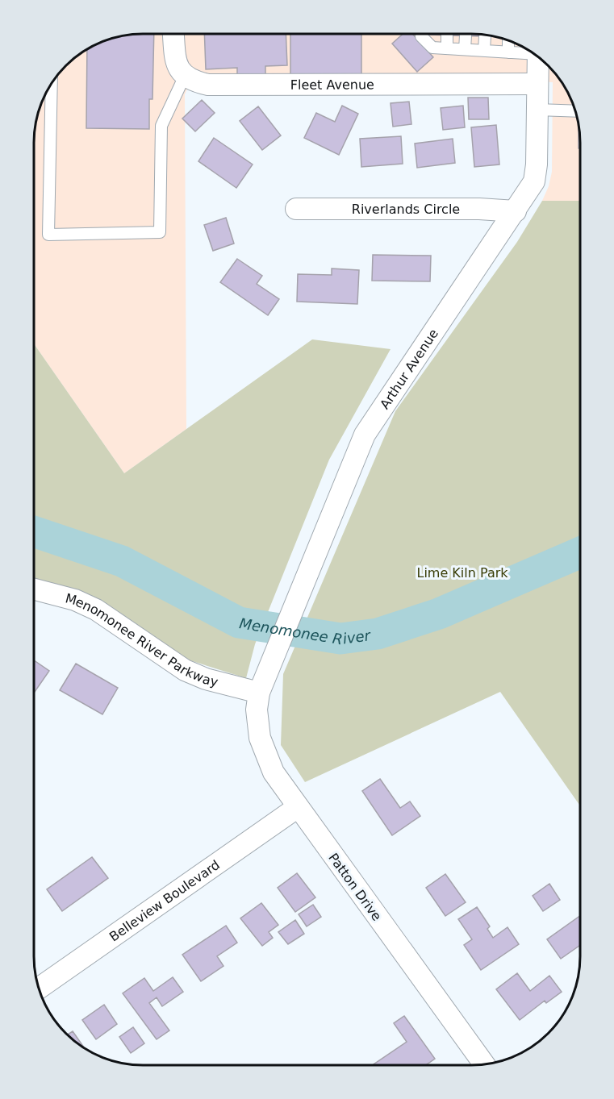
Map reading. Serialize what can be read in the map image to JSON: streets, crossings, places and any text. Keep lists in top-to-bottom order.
{
  "streets": {
    "street": [
      "Fleet Avenue",
      "Riverlands Circle",
      "Arthur Avenue",
      "Menomonee River Parkway",
      "Patton Drive",
      "Belleview Boulevard"
    ]
  },
  "crossings": [
    ["Fleet Avenue", "Arthur Avenue"],
    ["Riverlands Circle", "Arthur Avenue"],
    ["Arthur Avenue", "Menomonee River Parkway"],
    ["Arthur Avenue", "Patton Drive"],
    ["Menomonee River Parkway", "Patton Drive"],
    ["Patton Drive", "Belleview Boulevard"]
  ],
  "water": ["Menomonee River"],
  "parks": ["Lime Kiln Park"]
}
